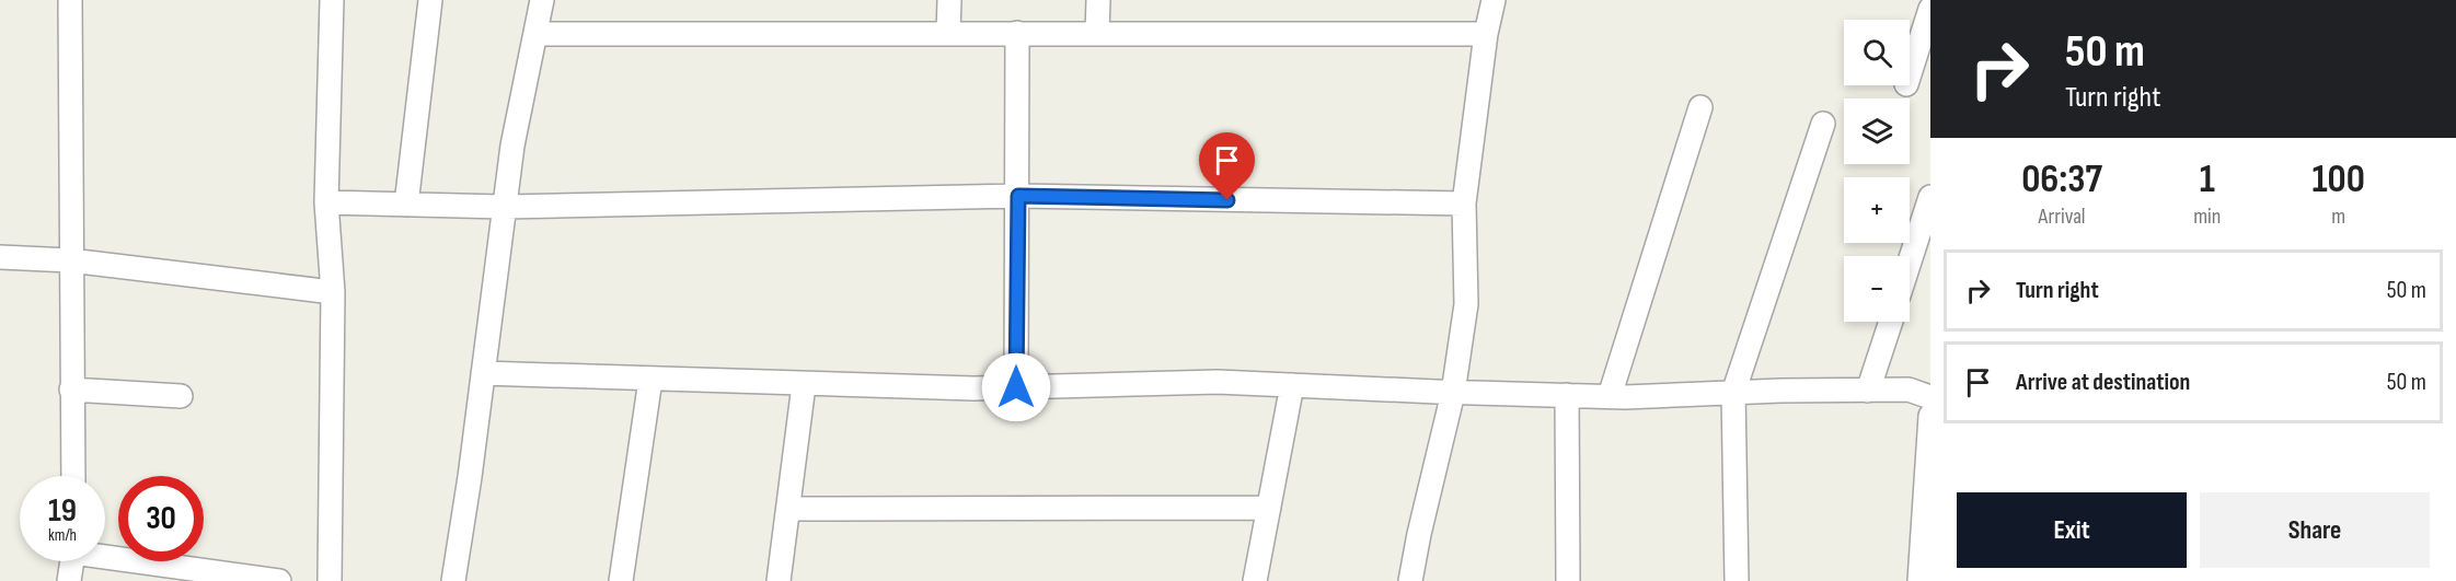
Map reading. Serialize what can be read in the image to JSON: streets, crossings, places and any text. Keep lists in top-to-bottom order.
{
  "page": {
    "turn": ["50 m", "Turn right"],
    "map_buttons": ["+", "−"],
    "eta": [
      "06:37",
      "Arrival",
      "1",
      "min",
      "100",
      "m"
    ],
    "list": [
      {
        "name": "Turn right",
        "value": "50 m"
      },
      {
        "name": "Arrive at destination",
        "value": "50 m"
      }
    ],
    "speed": "19 km/h",
    "limit": "30",
    "buttons": ["Exit", "Share"]
  }
}
